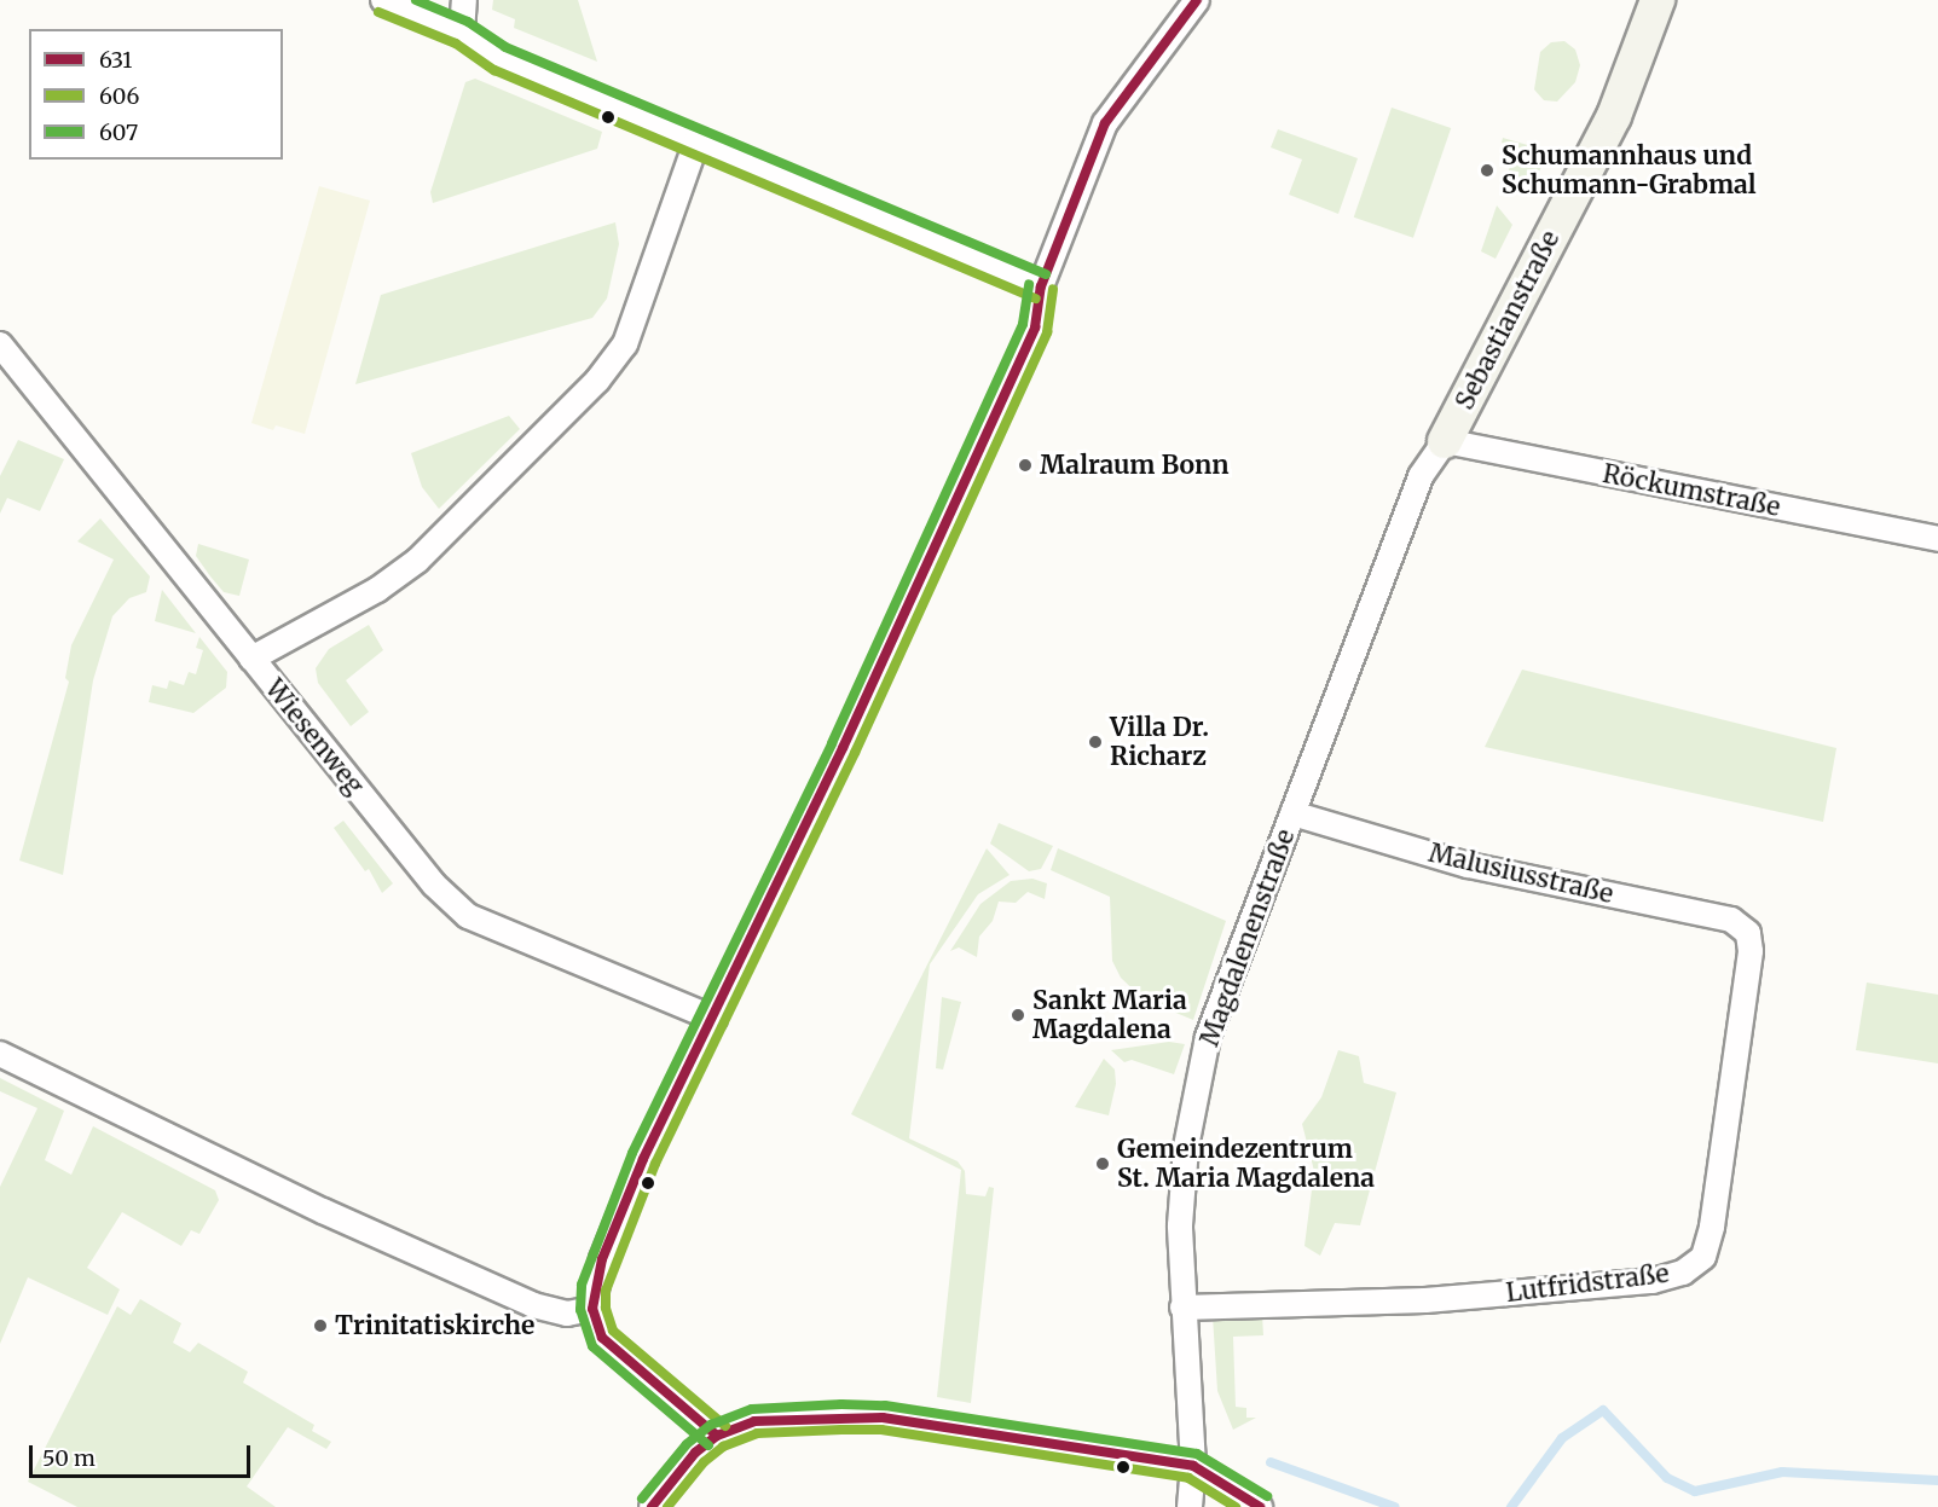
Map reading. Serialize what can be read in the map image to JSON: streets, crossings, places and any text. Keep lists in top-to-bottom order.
{
  "streets": {
    "street": [
      "Sebastianstraße",
      "Röckumstraße",
      "Wiesenweg",
      "Malusiusstraße",
      "Magdalenenstraße",
      "Lutfridstraße"
    ]
  },
  "crossings": [
    ["Sebastianstraße", "Röckumstraße"],
    ["Sebastianstraße", "Magdalenenstraße"],
    ["Röckumstraße", "Magdalenenstraße"],
    ["Malusiusstraße", "Magdalenenstraße"],
    ["Malusiusstraße", "Lutfridstraße"],
    ["Magdalenenstraße", "Lutfridstraße"]
  ],
  "places": [
    "Schumannhaus und Schumann-Grabmal",
    "Malraum Bonn",
    "Villa Dr. Richarz",
    "Sankt Maria Magdalena",
    "Gemeindezentrum St. Maria Magdalena",
    "Trinitatiskirche"
  ],
  "lines": ["transit line 631", "transit line 607", "transit line 606"],
  "legend": ["631", "606", "607"],
  "scale_bar": "50 m"
}
